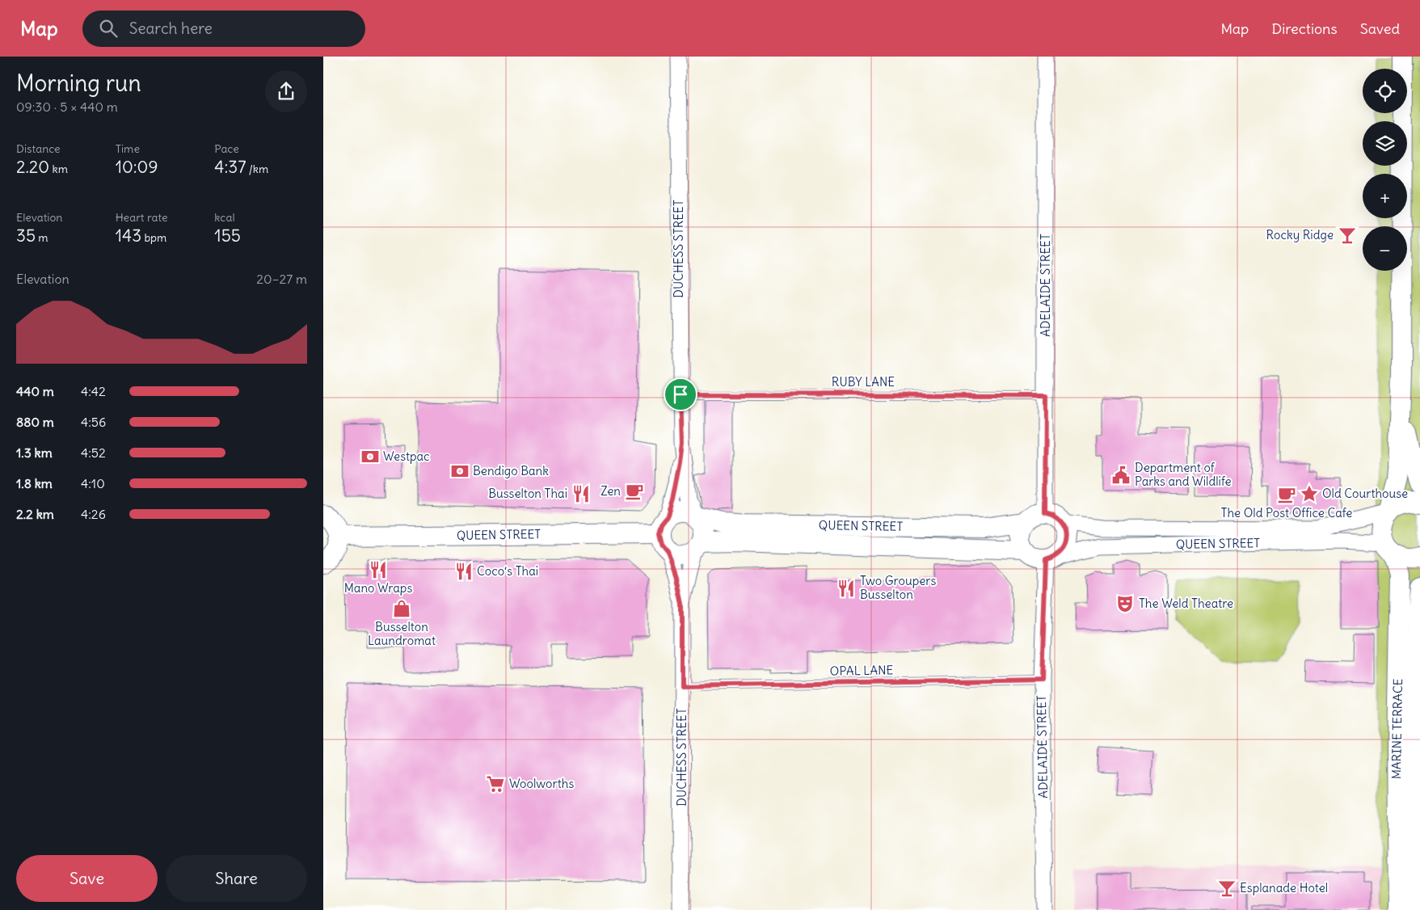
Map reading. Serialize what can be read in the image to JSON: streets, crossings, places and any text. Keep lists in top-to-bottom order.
{
  "streets": {
    "street": [
      "DUCHESS STREET",
      "ADELAIDE STREET",
      "QUEEN STREET",
      "MARINE TERRACE"
    ],
    "lane": ["RUBY LANE", "OPAL LANE"]
  },
  "crossings": [
    ["DUCHESS STREET", "RUBY LANE"],
    ["DUCHESS STREET", "QUEEN STREET"],
    ["DUCHESS STREET", "OPAL LANE"],
    ["ADELAIDE STREET", "RUBY LANE"],
    ["ADELAIDE STREET", "QUEEN STREET"],
    ["ADELAIDE STREET", "OPAL LANE"],
    ["QUEEN STREET", "MARINE TERRACE"]
  ],
  "places": {
    "bar": ["Rocky Ridge", "Esplanade Hotel"],
    "bank": ["Westpac", "Bendigo Bank"],
    "public building": ["Department of Parks and Wildlife"],
    "cafe": ["Zen", "The Old Post Office Cafe"],
    "restaurant": [
      "Busselton Thai",
      "Mano Wraps",
      "Coco‘s Thai",
      "Two Groupers Busselton"
    ],
    "place": ["Old Courthouse"],
    "theatre": ["The Weld Theatre"],
    "shop": ["Busselton Laundromat"],
    "supermarket": ["Woolworths"]
  },
  "page": {
    "header": "Map",
    "search": "Search here",
    "nav": ["Map", "Directions", "Saved"],
    "heading": ["Morning run", "09:30 · 5 × 440 m"],
    "map_buttons": ["+", "−"],
    "stats": [
      ["Distance", "2.20 km"],
      ["Time", "10:09"],
      ["Pace", "4:37 /km"],
      ["Elevation", "35 m"],
      ["Heart rate", "143 bpm"],
      ["kcal", "155"]
    ],
    "chart": ["Elevation", "20–27 m"],
    "list": [
      {
        "name": "440 m",
        "note": "4:42"
      },
      {
        "name": "880 m",
        "note": "4:56"
      },
      {
        "name": "1.3 km",
        "note": "4:52"
      },
      {
        "name": "1.8 km",
        "note": "4:10"
      },
      {
        "name": "2.2 km",
        "note": "4:26"
      }
    ],
    "buttons": ["Save", "Share"]
  }
}
